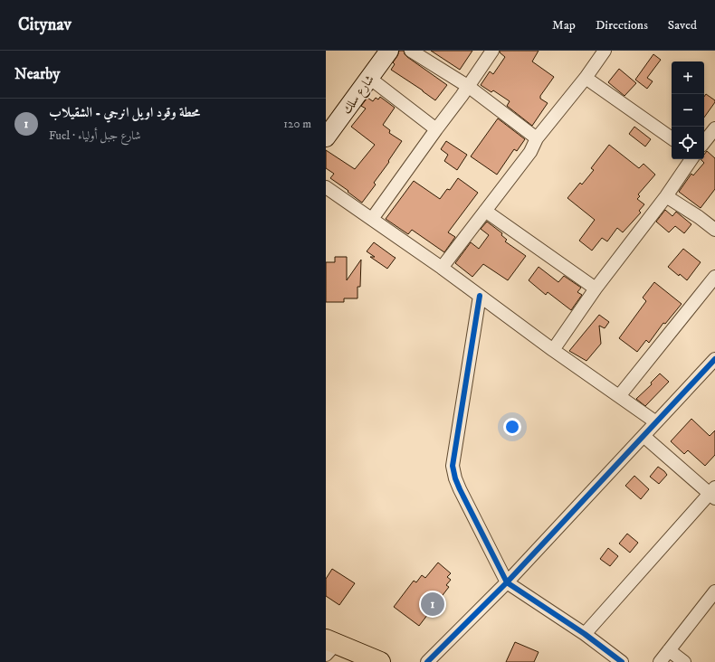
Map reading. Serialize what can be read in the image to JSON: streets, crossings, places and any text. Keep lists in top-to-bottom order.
{
  "streets": {
    "street": ["شارع سلك"]
  },
  "page": {
    "header": "Citynav",
    "nav": ["Map", "Directions", "Saved"],
    "heading": "Nearby",
    "map_buttons": ["+", "−"],
    "list": [
      {
        "mark": "1",
        "name": "محطة وقود اويل انرجي - الشقيلاب",
        "note": "Fuel · شارع جبل أولياء",
        "value": "120 m"
      }
    ],
    "pins": "1"
  }
}
